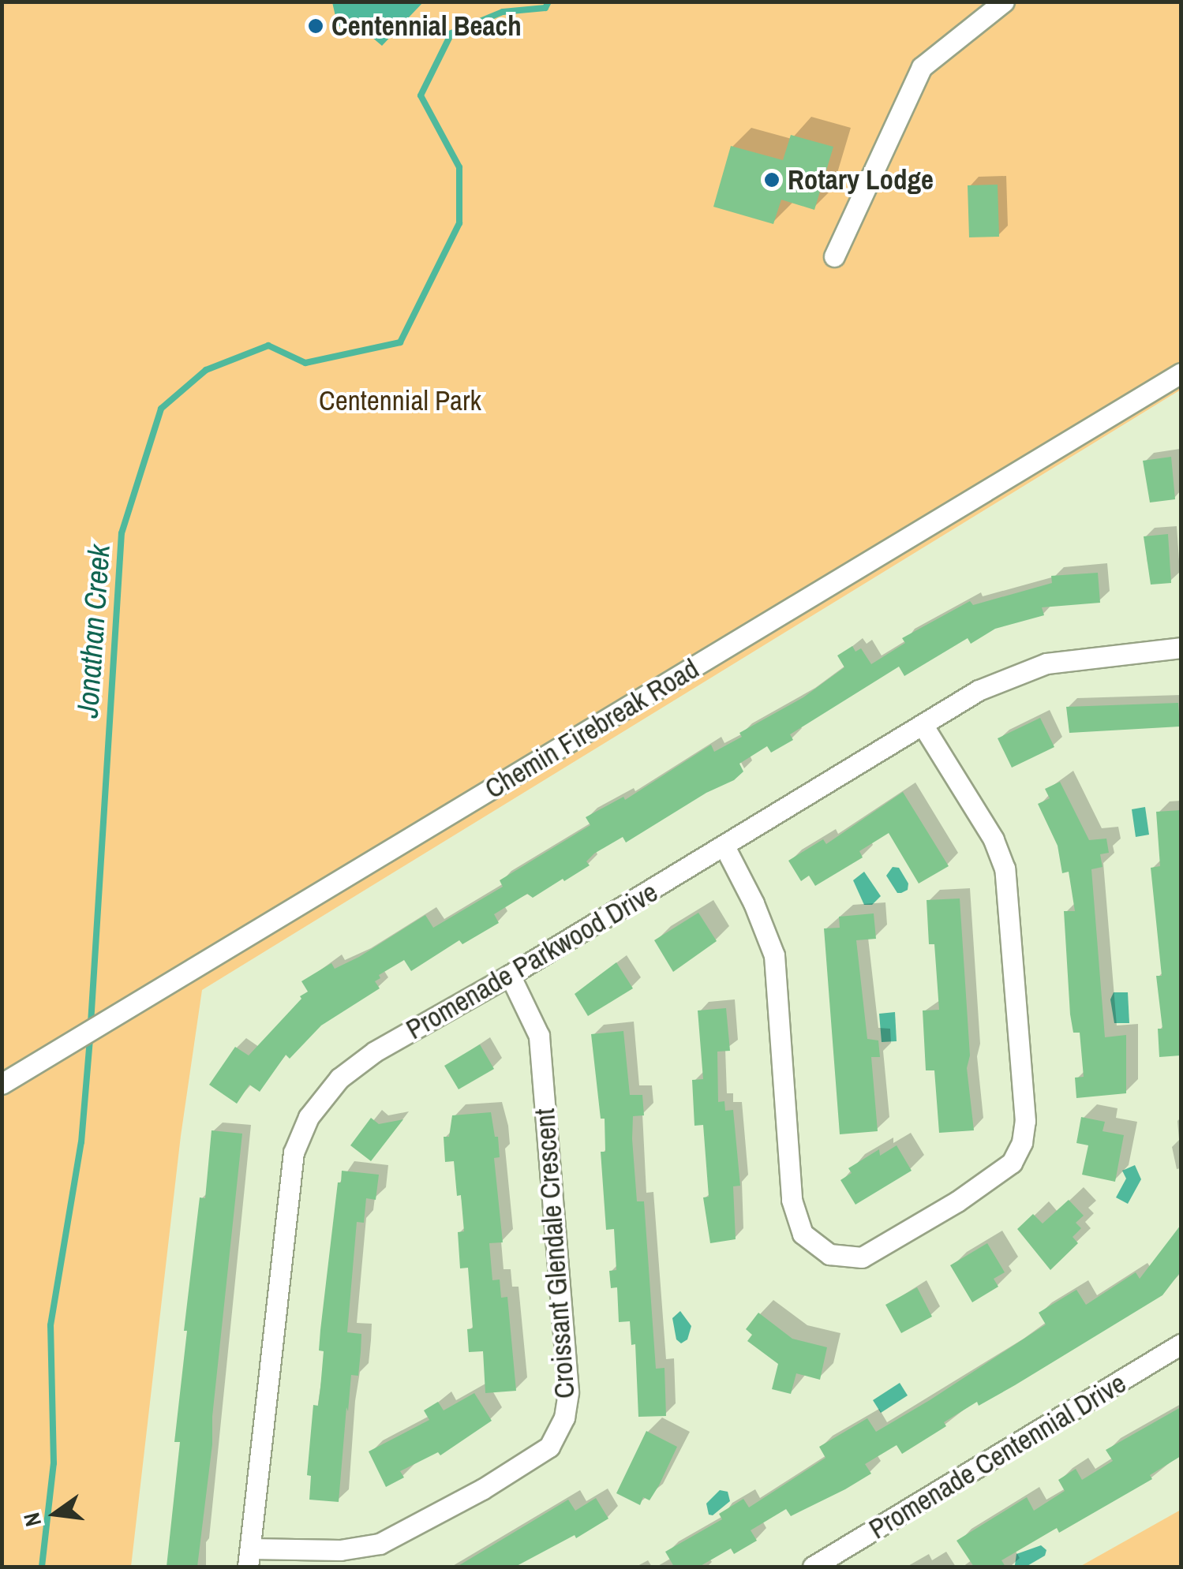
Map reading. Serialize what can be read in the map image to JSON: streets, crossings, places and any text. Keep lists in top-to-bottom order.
{
  "streets": {
    "street": [
      "Chemin Firebreak Road",
      "Promenade Parkwood Drive",
      "Croissant Glendale Crescent",
      "Promenade Centennial Drive"
    ]
  },
  "crossings": [
    ["Promenade Parkwood Drive", "Croissant Glendale Crescent"]
  ],
  "water": ["Jonathan Creek"],
  "parks": ["Centennial Park"],
  "places": ["Centennial Beach", "Rotary Lodge"],
  "north": "left"
}
